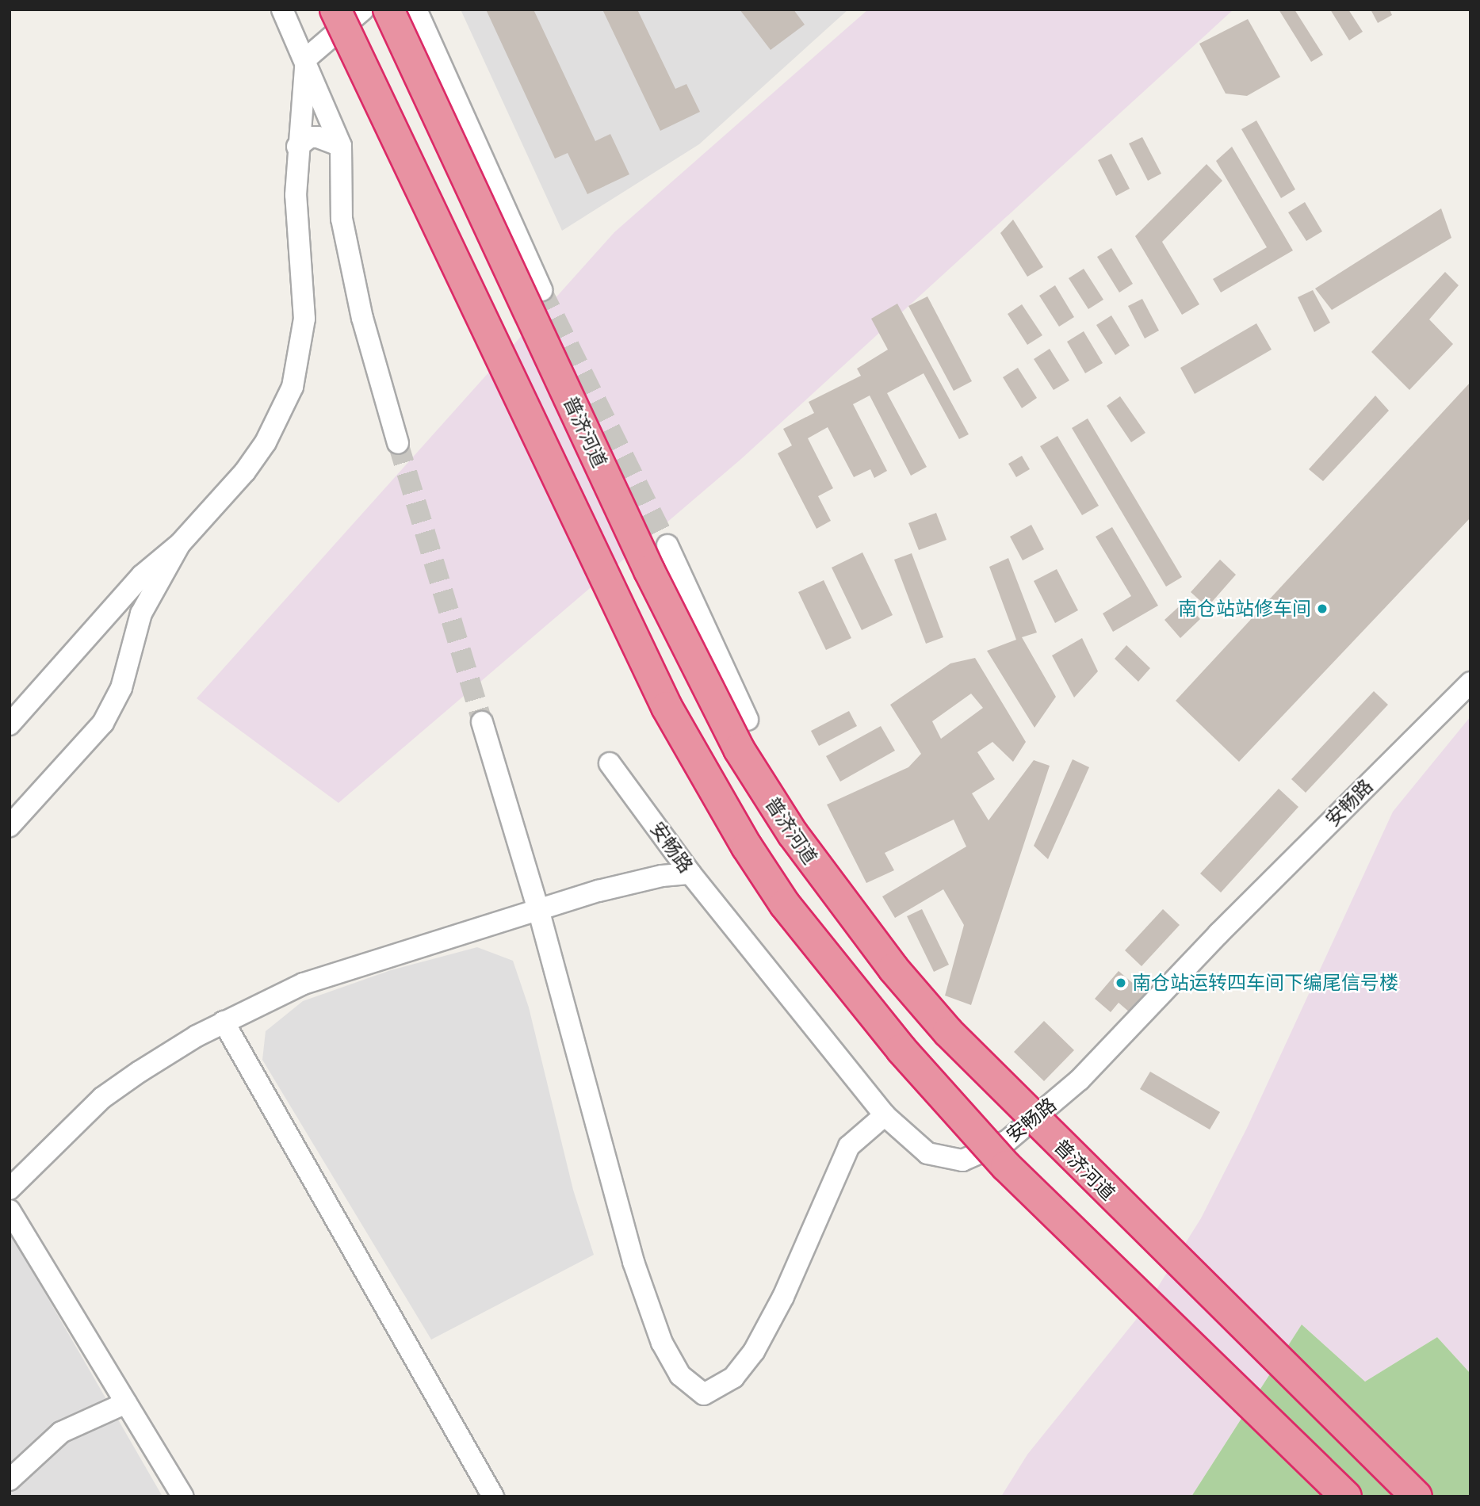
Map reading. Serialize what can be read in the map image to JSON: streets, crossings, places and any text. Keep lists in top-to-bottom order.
{
  "streets": {
    "highway": ["普济河道"],
    "street": ["安畅路"]
  },
  "places": ["南仓站站修车间", "南仓站运转四车间下编尾信号楼"]
}
